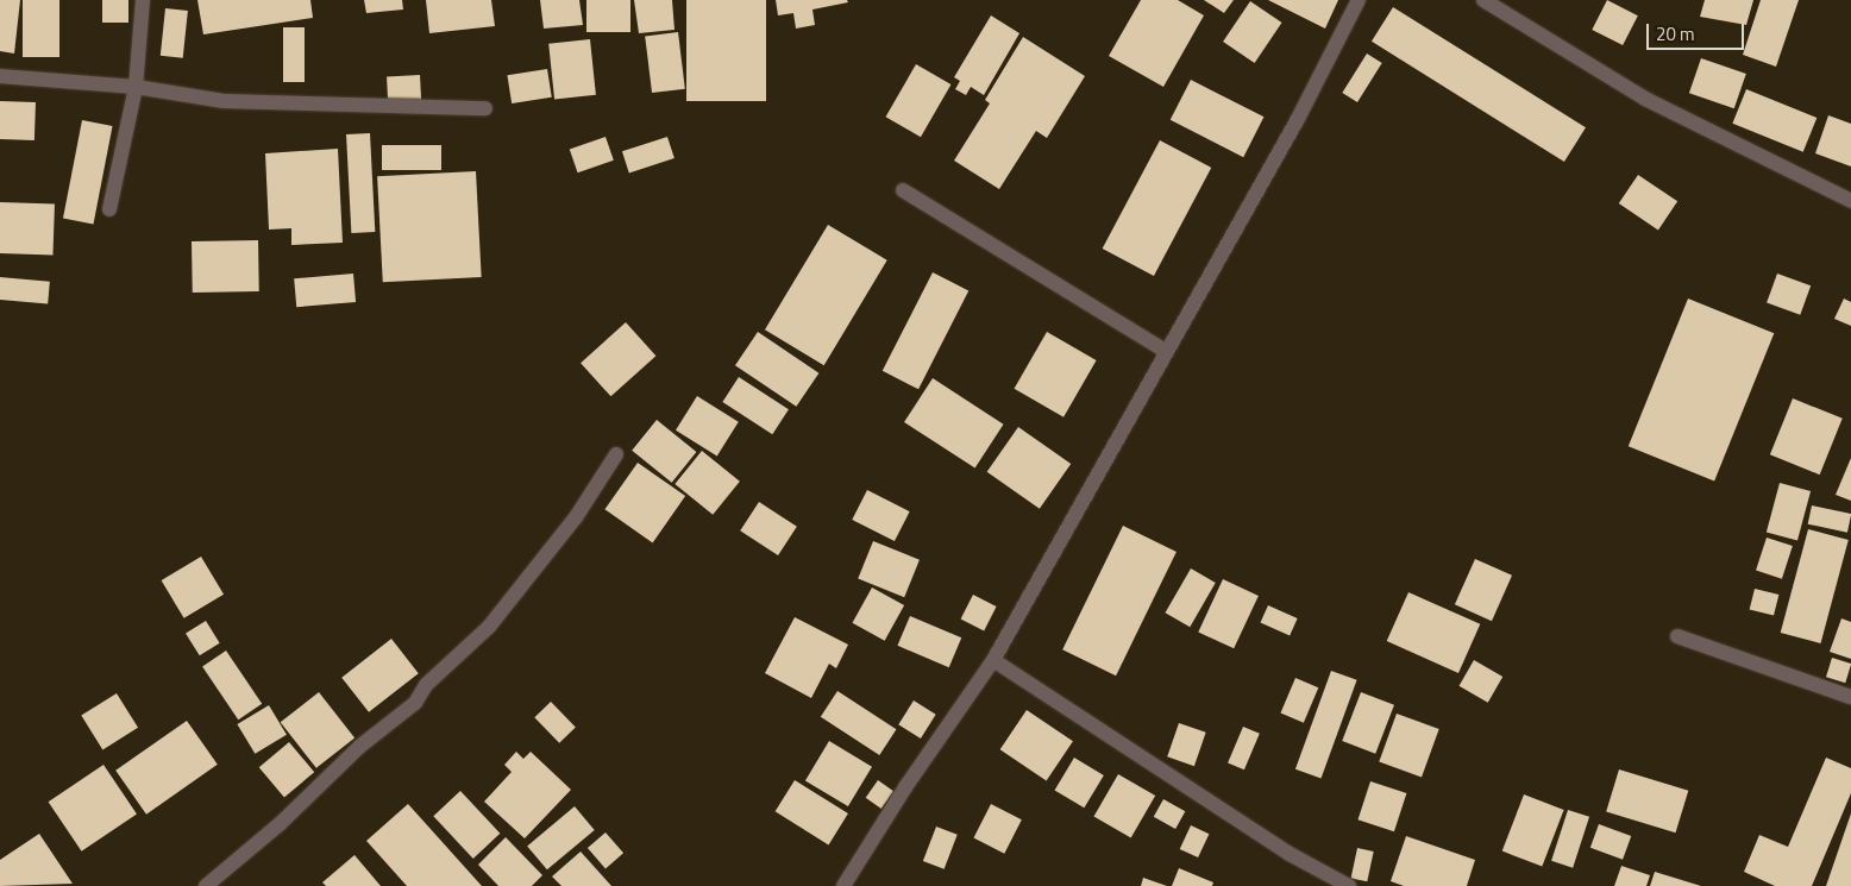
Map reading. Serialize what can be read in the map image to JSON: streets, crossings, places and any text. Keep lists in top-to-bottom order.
{
  "scale_bar": "20 m"
}
